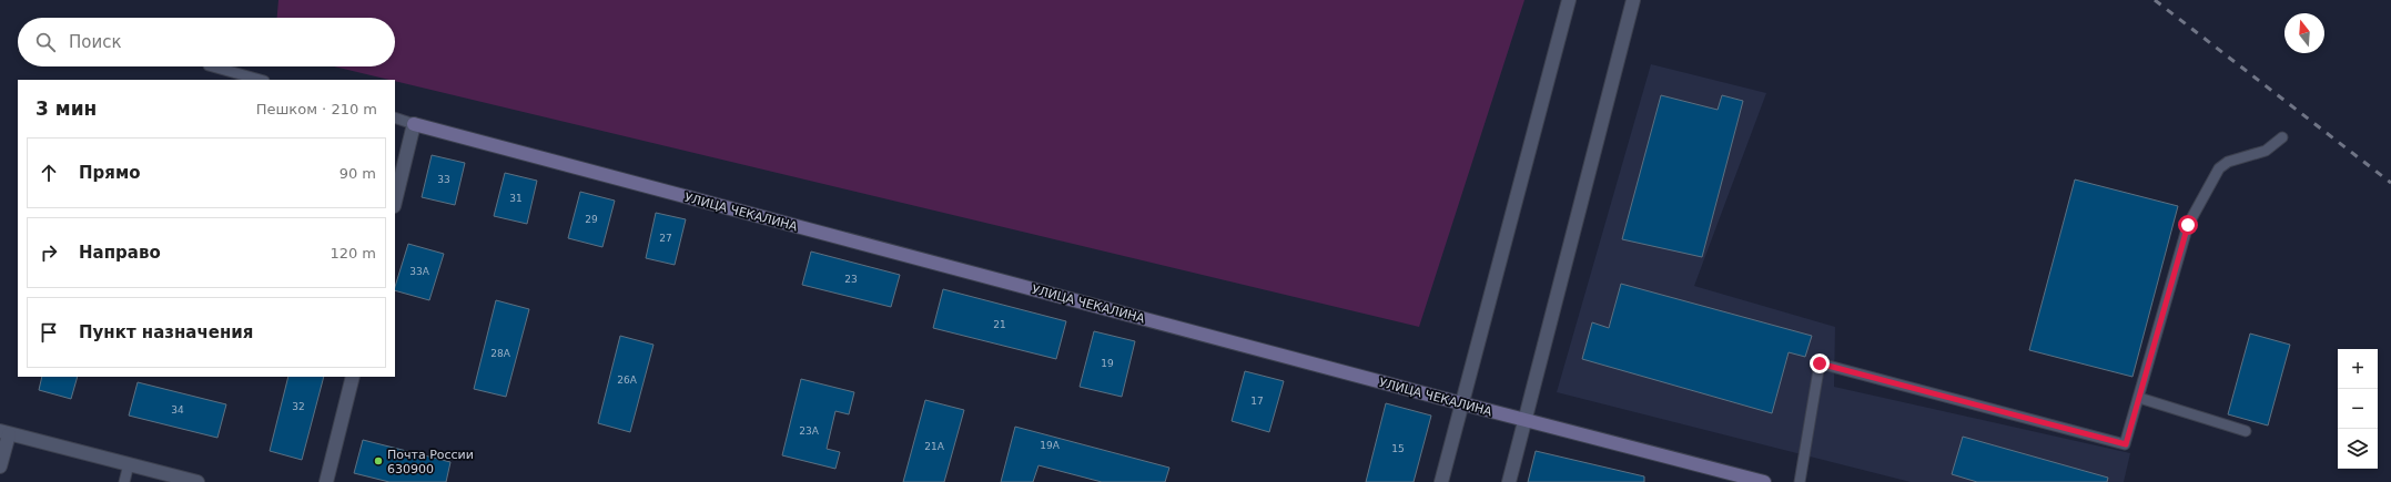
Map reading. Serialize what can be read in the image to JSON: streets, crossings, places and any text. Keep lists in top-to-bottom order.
{
  "streets": {
    "main road": ["УЛИЦА ЧЕКАЛИНА"]
  },
  "places": ["Почта России 630900"],
  "house_numbers": [
    "33",
    "31",
    "29",
    "27",
    "33А",
    "23",
    "21",
    "28А",
    "19",
    "26А",
    "17",
    "32",
    "34",
    "23А",
    "19А",
    "21А",
    "15"
  ],
  "north": "top",
  "page": {
    "search": "Поиск",
    "heading": ["3 мин", "Пешком · 210 m"],
    "list": [
      ["Прямо", "90 m"],
      ["Направо", "120 m"],
      "Пункт назначения"
    ],
    "map_buttons": ["+", "−"]
  }
}
